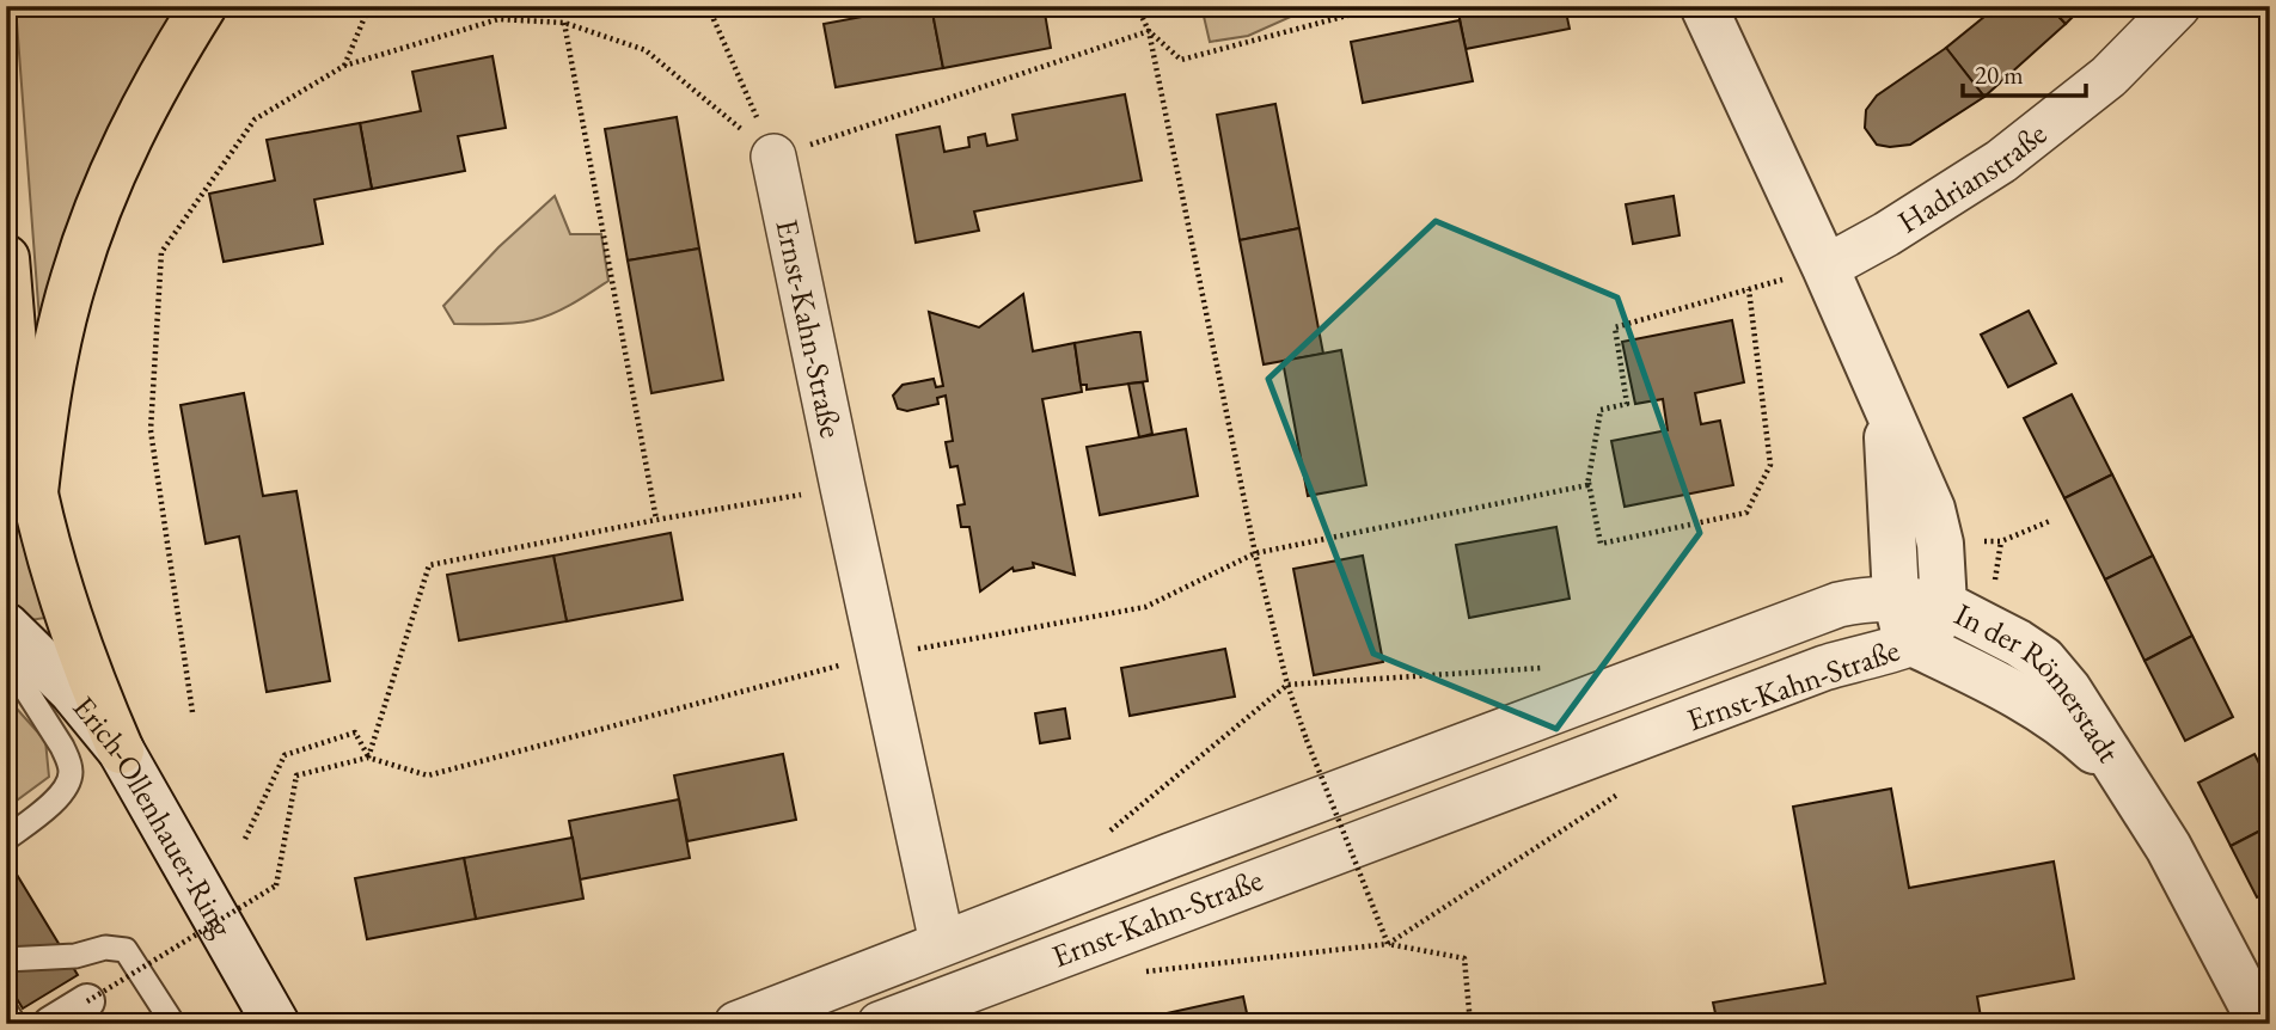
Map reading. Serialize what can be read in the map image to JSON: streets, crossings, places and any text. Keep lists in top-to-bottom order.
{
  "streets": {
    "street": [
      "Hadrianstraße",
      "Ernst-Kahn-Straße",
      "In der Römerstadt",
      "Erich-Ollenhauer-Ring"
    ]
  },
  "crossings": [
    ["Hadrianstraße", "In der Römerstadt"],
    ["Ernst-Kahn-Straße", "In der Römerstadt"]
  ],
  "scale_bar": "20 m"
}
